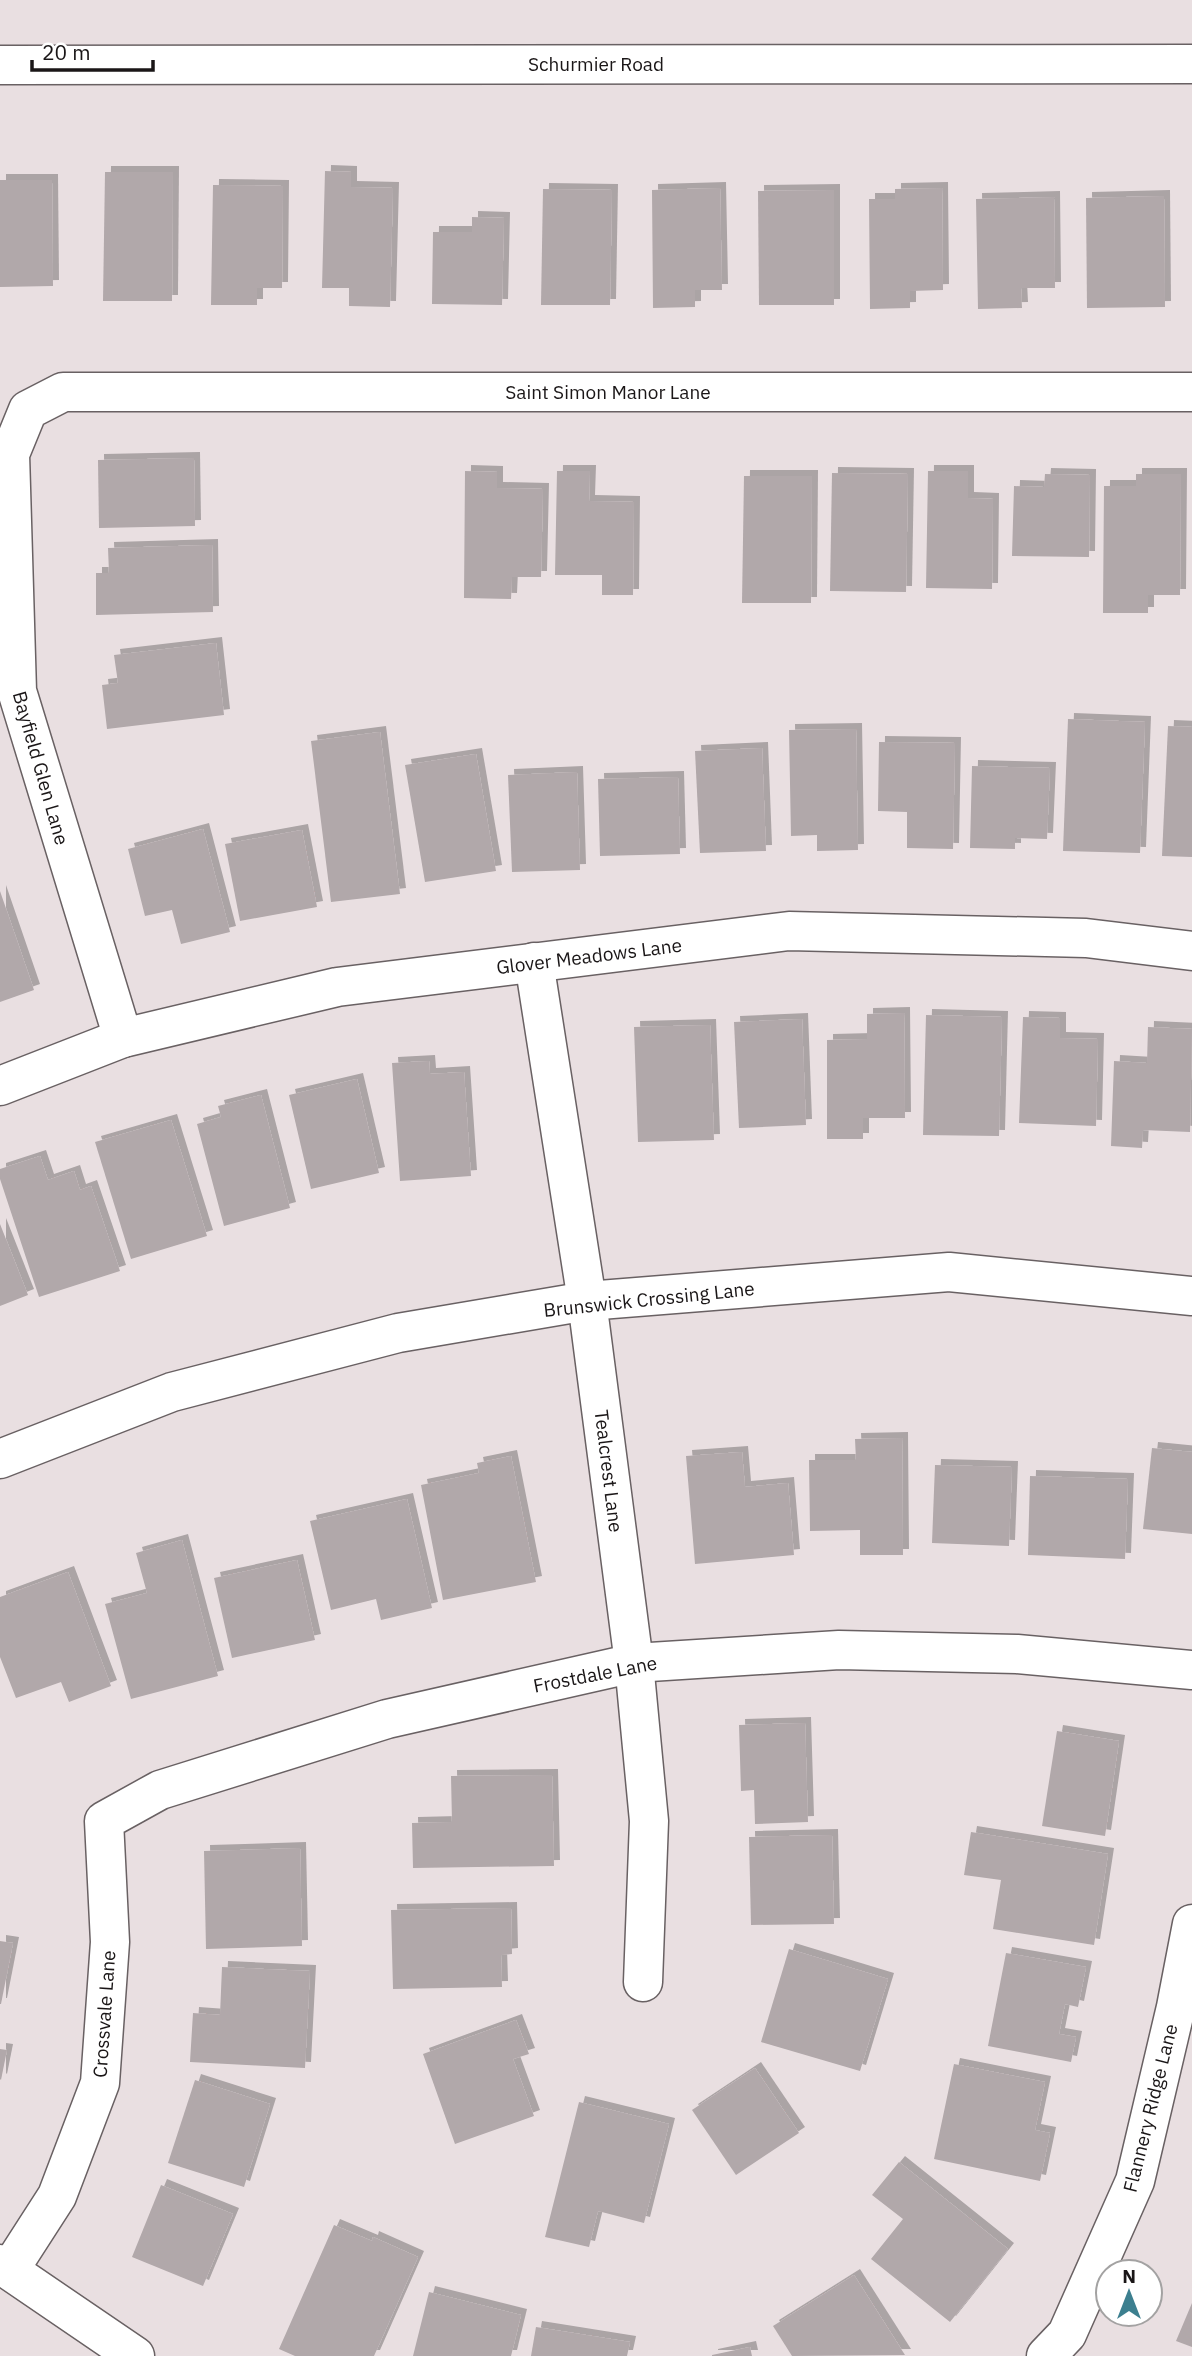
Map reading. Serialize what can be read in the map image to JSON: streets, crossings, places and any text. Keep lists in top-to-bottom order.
{
  "streets": {
    "street": [
      "Schurmier Road",
      "Saint Simon Manor Lane",
      "Bayfield Glen Lane",
      "Glover Meadows Lane",
      "Brunswick Crossing Lane",
      "Tealcrest Lane",
      "Frostdale Lane",
      "Crossvale Lane",
      "Flannery Ridge Lane"
    ]
  },
  "crossings": [
    ["Saint Simon Manor Lane", "Bayfield Glen Lane"],
    ["Bayfield Glen Lane", "Glover Meadows Lane"],
    ["Glover Meadows Lane", "Tealcrest Lane"],
    ["Brunswick Crossing Lane", "Tealcrest Lane"],
    ["Tealcrest Lane", "Frostdale Lane"],
    ["Frostdale Lane", "Crossvale Lane"]
  ],
  "scale_bar": "20 m",
  "north": "top"
}
